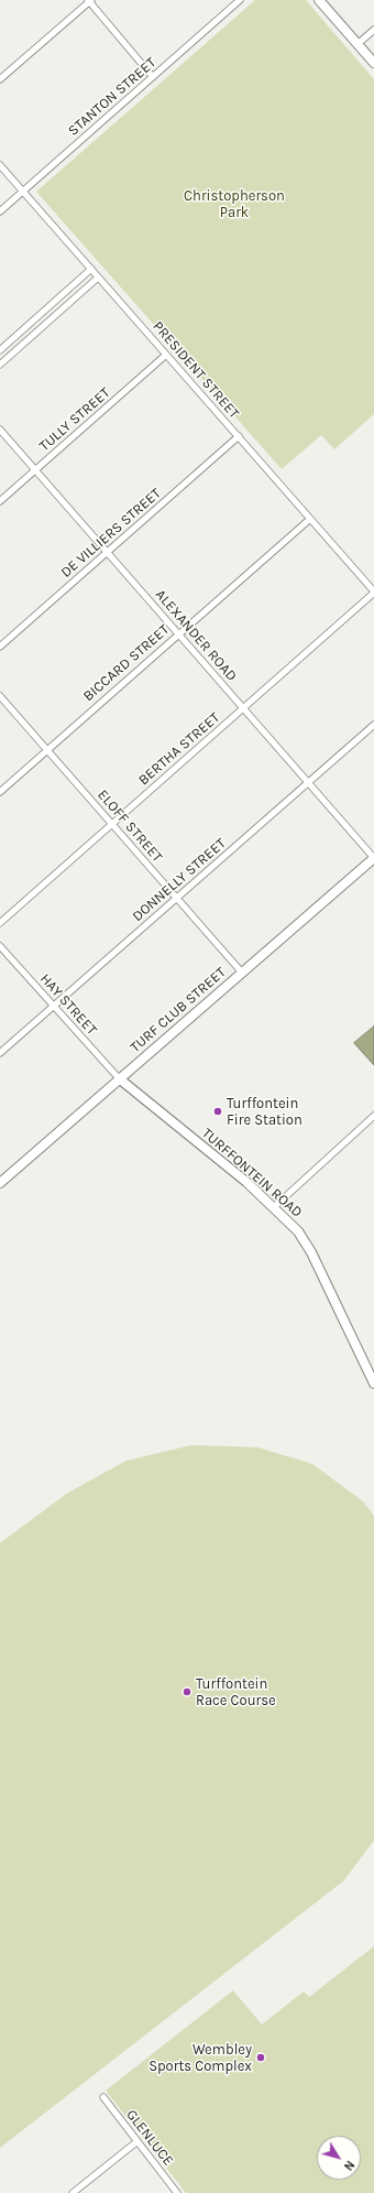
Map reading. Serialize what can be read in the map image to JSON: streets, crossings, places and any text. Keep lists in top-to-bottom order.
{
  "streets": {
    "main road": ["TURF CLUB STREET", "TURFFONTEIN ROAD"],
    "street": [
      "STANTON STREET",
      "PRESIDENT STREET",
      "TULLY STREET",
      "DE VILLIERS STREET",
      "ALEXANDER ROAD",
      "BICCARD STREET",
      "BERTHA STREET",
      "ELOFF STREET",
      "DONNELLY STREET",
      "HAY STREET",
      "GLENLUCE"
    ]
  },
  "crossings": [
    ["STANTON STREET", "PRESIDENT STREET"],
    ["PRESIDENT STREET", "TULLY STREET"],
    ["PRESIDENT STREET", "DE VILLIERS STREET"],
    ["PRESIDENT STREET", "BICCARD STREET"],
    ["PRESIDENT STREET", "BERTHA STREET"],
    ["TULLY STREET", "ALEXANDER ROAD"],
    ["DE VILLIERS STREET", "ALEXANDER ROAD"],
    ["ALEXANDER ROAD", "BICCARD STREET"],
    ["ALEXANDER ROAD", "BERTHA STREET"],
    ["ALEXANDER ROAD", "DONNELLY STREET"],
    ["ALEXANDER ROAD", "TURF CLUB STREET"],
    ["BICCARD STREET", "ELOFF STREET"],
    ["BERTHA STREET", "ELOFF STREET"],
    ["ELOFF STREET", "DONNELLY STREET"],
    ["ELOFF STREET", "TURF CLUB STREET"],
    ["DONNELLY STREET", "HAY STREET"],
    ["HAY STREET", "TURF CLUB STREET"],
    ["HAY STREET", "TURFFONTEIN ROAD"],
    ["TURF CLUB STREET", "TURFFONTEIN ROAD"]
  ],
  "parks": ["Christopherson Park"],
  "places": ["Turffontein Fire Station", "Turffontein Race Course", "Wembley Sports Complex"],
  "north": "bottom right"
}
